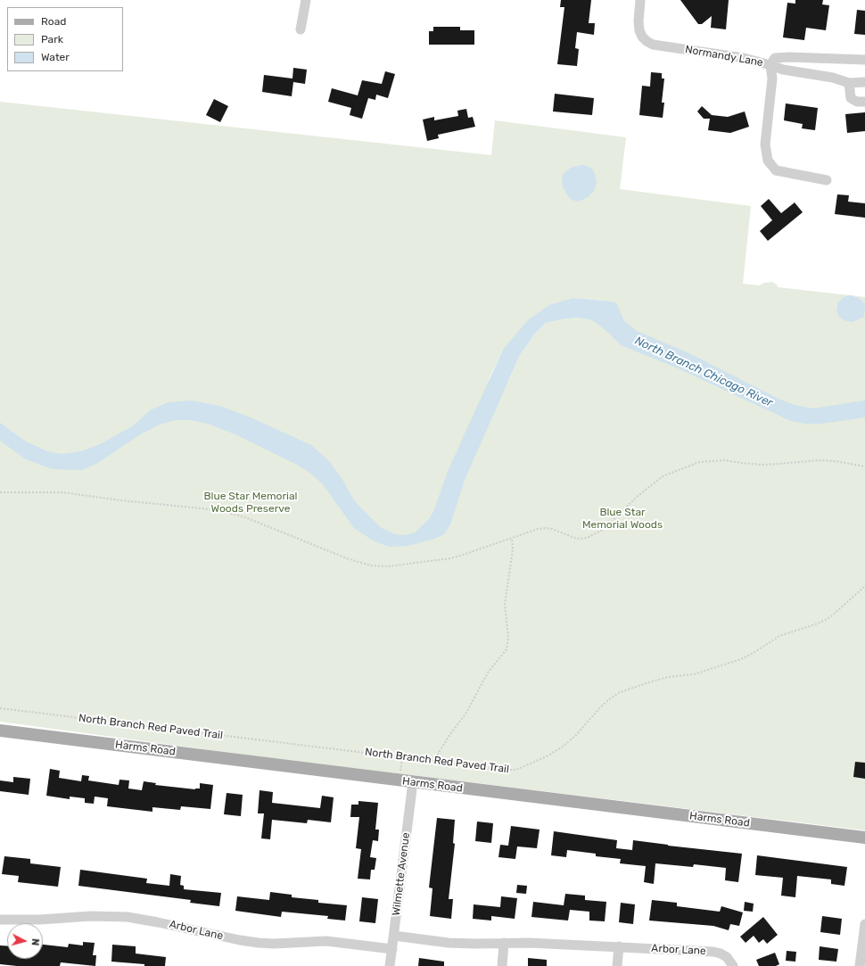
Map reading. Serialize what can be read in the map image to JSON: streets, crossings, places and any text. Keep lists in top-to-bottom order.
{
  "streets": {
    "main road": ["Harms Road"],
    "street": ["Normandy Lane", "Wilmette Avenue", "Arbor Lane"],
    "path": ["North Branch Red Paved Trail"]
  },
  "crossings": [
    ["Harms Road", "Wilmette Avenue"],
    ["Wilmette Avenue", "Arbor Lane"]
  ],
  "water": ["North Branch Chicago River"],
  "parks": ["Blue Star Memorial Woods Preserve", "Blue Star Memorial Woods"],
  "legend": ["Road", "Park", "Water"],
  "north": "right"
}
